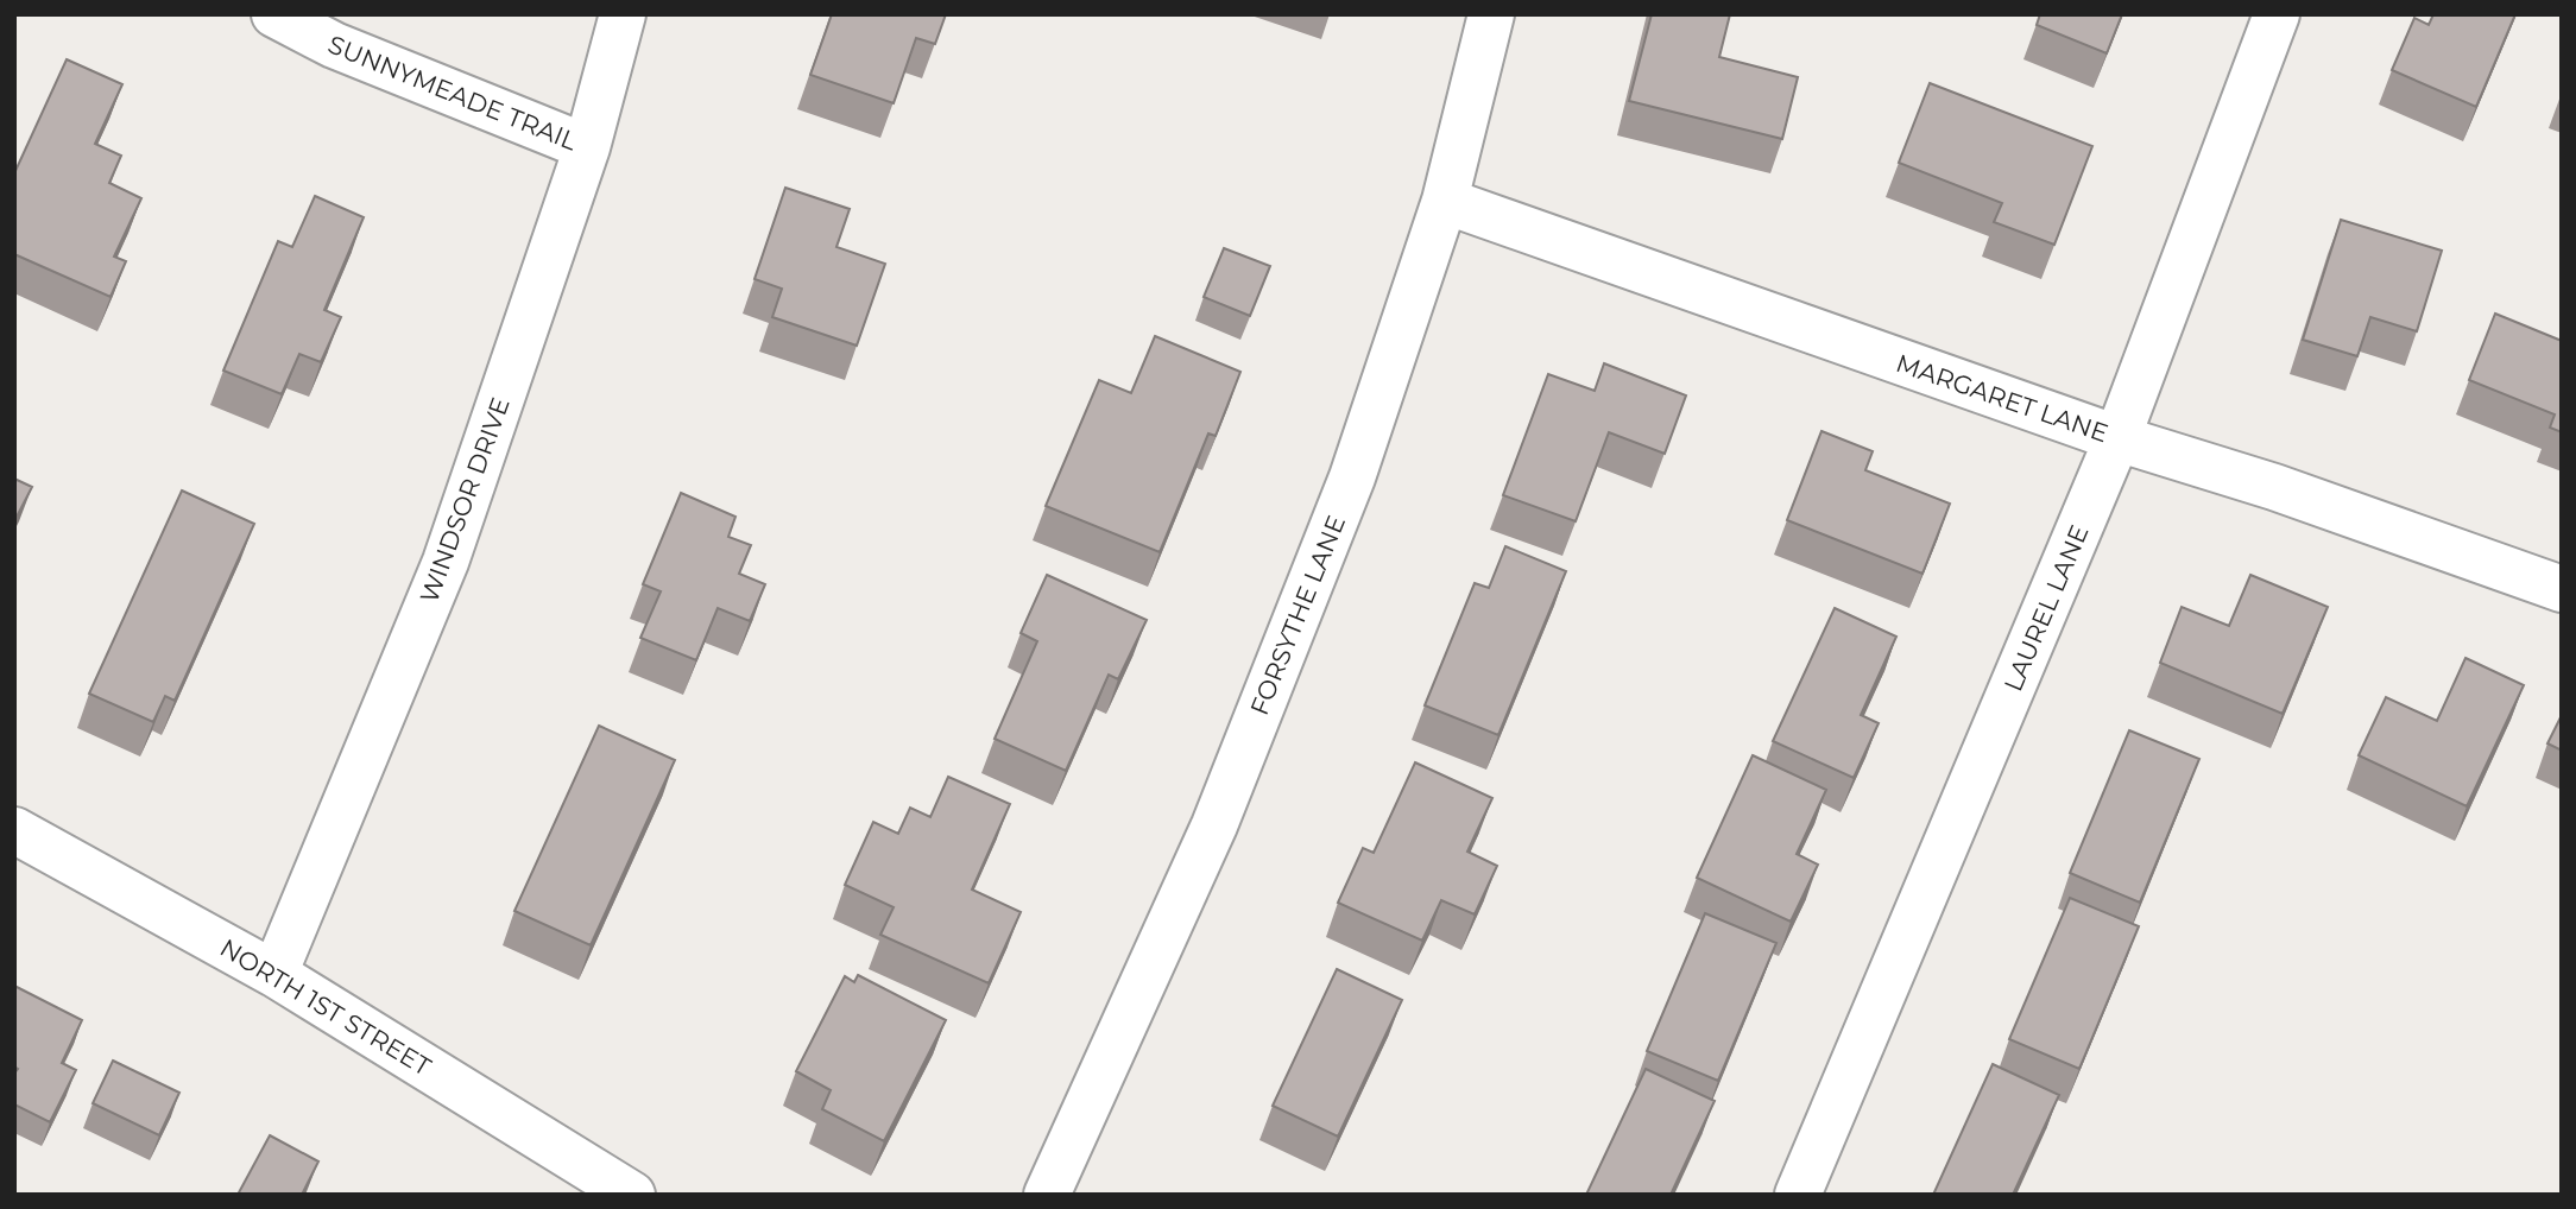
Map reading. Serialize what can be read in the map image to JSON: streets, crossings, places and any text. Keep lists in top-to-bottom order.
{
  "streets": {
    "street": [
      "SUNNYMEADE TRAIL",
      "MARGARET LANE",
      "WINDSOR DRIVE",
      "LAUREL LANE",
      "FORSYTHE LANE",
      "NORTH 1ST STREET"
    ]
  },
  "crossings": [
    ["SUNNYMEADE TRAIL", "WINDSOR DRIVE"],
    ["MARGARET LANE", "LAUREL LANE"],
    ["MARGARET LANE", "FORSYTHE LANE"],
    ["WINDSOR DRIVE", "NORTH 1ST STREET"]
  ]
}
